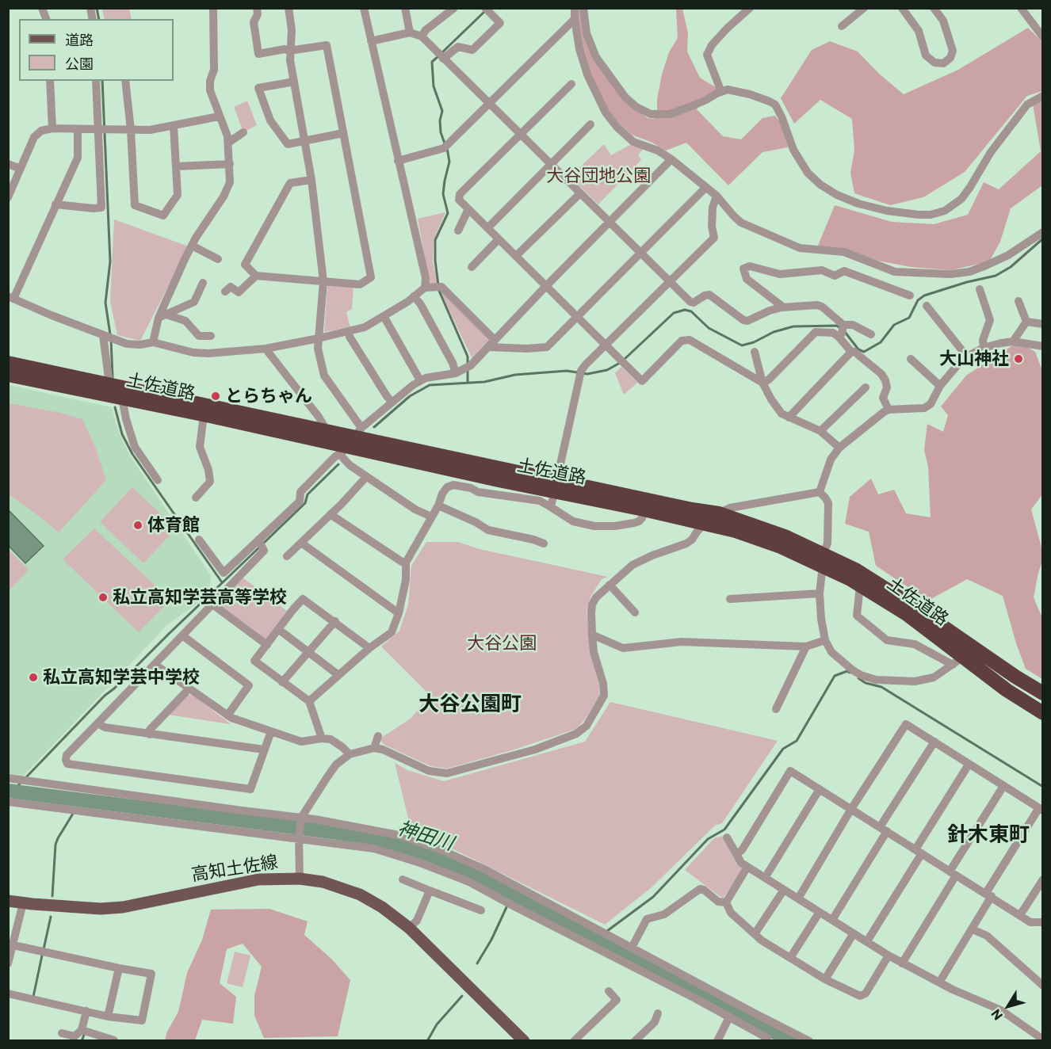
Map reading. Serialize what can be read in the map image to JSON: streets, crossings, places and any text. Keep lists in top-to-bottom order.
{
  "streets": {
    "highway": ["土佐道路"],
    "main road": ["高知土佐線"]
  },
  "districts": ["大谷公園町", "針木東町"],
  "water": ["神田川"],
  "parks": ["大谷団地公園", "大谷公園"],
  "places": [
    "大山神社",
    "とらちゃん",
    "体育館",
    "私立高知学芸高等学校",
    "私立高知学芸中学校"
  ],
  "legend": ["道路", "公園"],
  "north": "bottom left"
}
